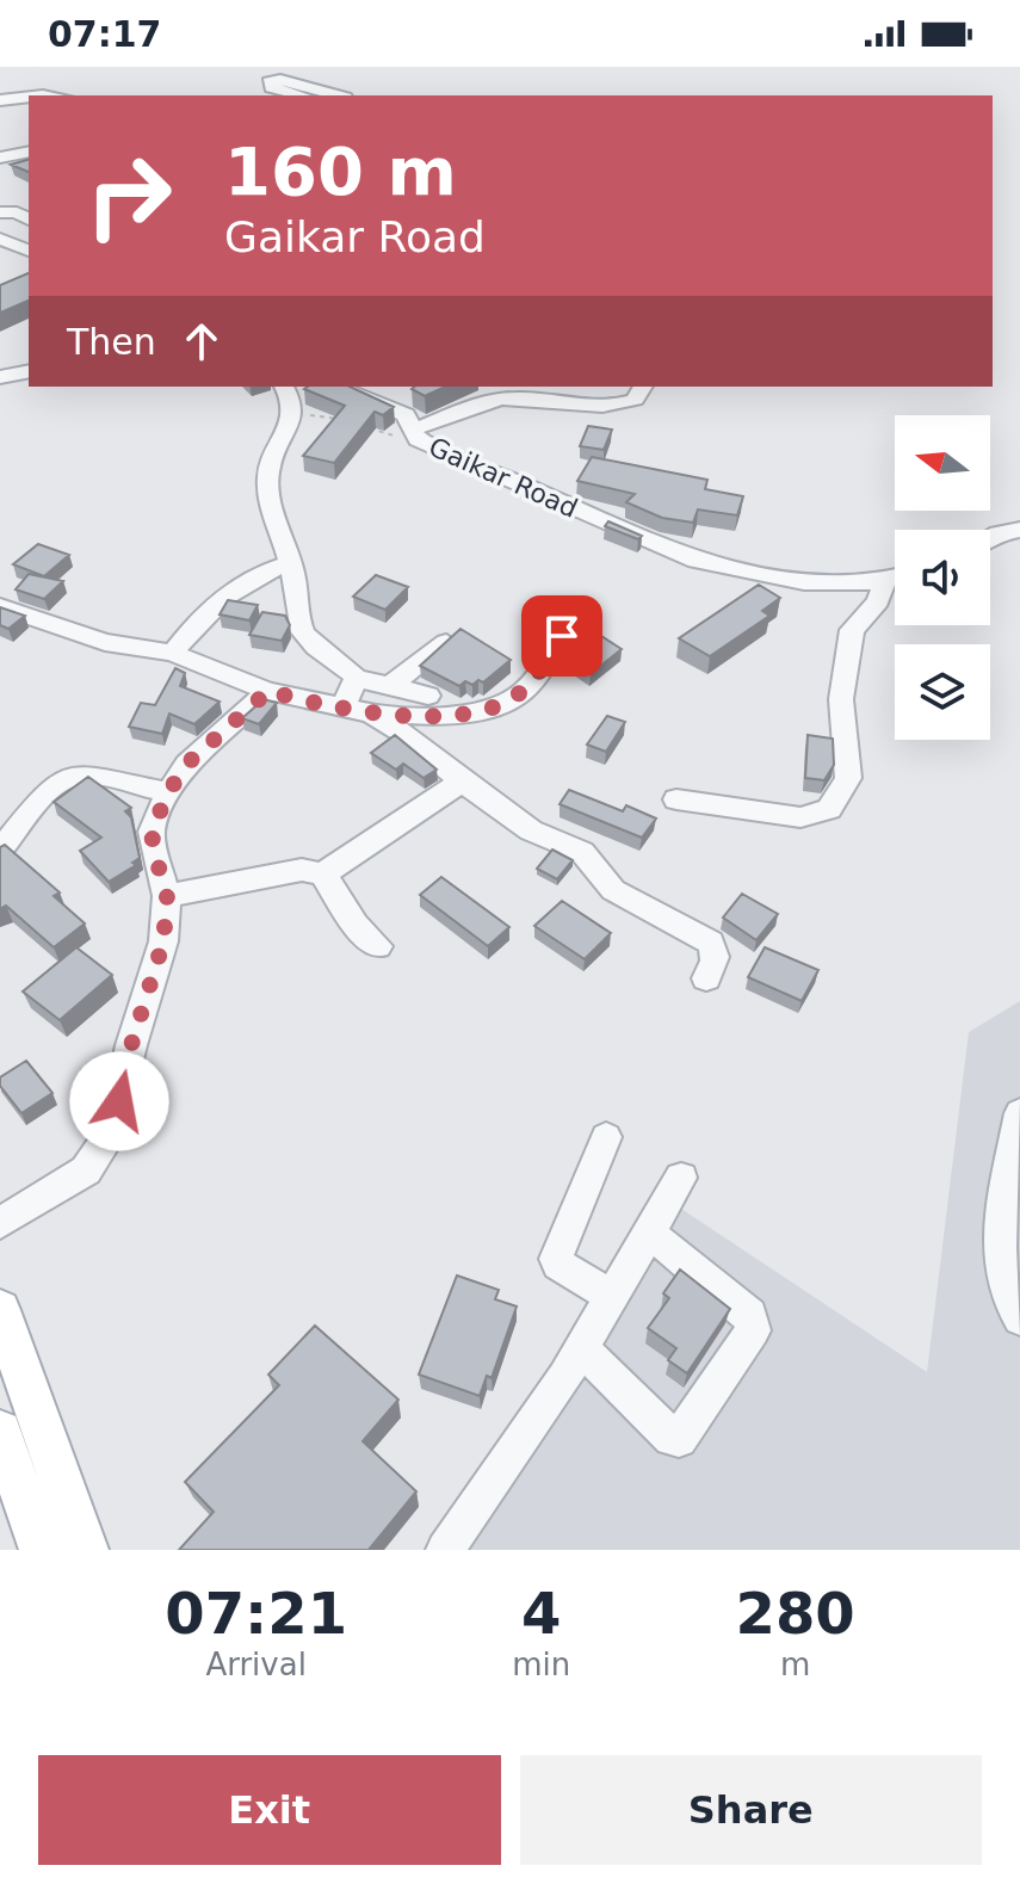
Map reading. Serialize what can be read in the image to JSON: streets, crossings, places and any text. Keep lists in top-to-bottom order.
{
  "streets": {
    "street": ["Gaikar Road"]
  },
  "north": "left",
  "page": {
    "status": "07:17",
    "turn": ["160 m", "Gaikar Road"],
    "then": "Then",
    "eta": [
      "07:21",
      "Arrival",
      "4",
      "min",
      "280",
      "m"
    ],
    "buttons": ["Exit", "Share"]
  }
}
